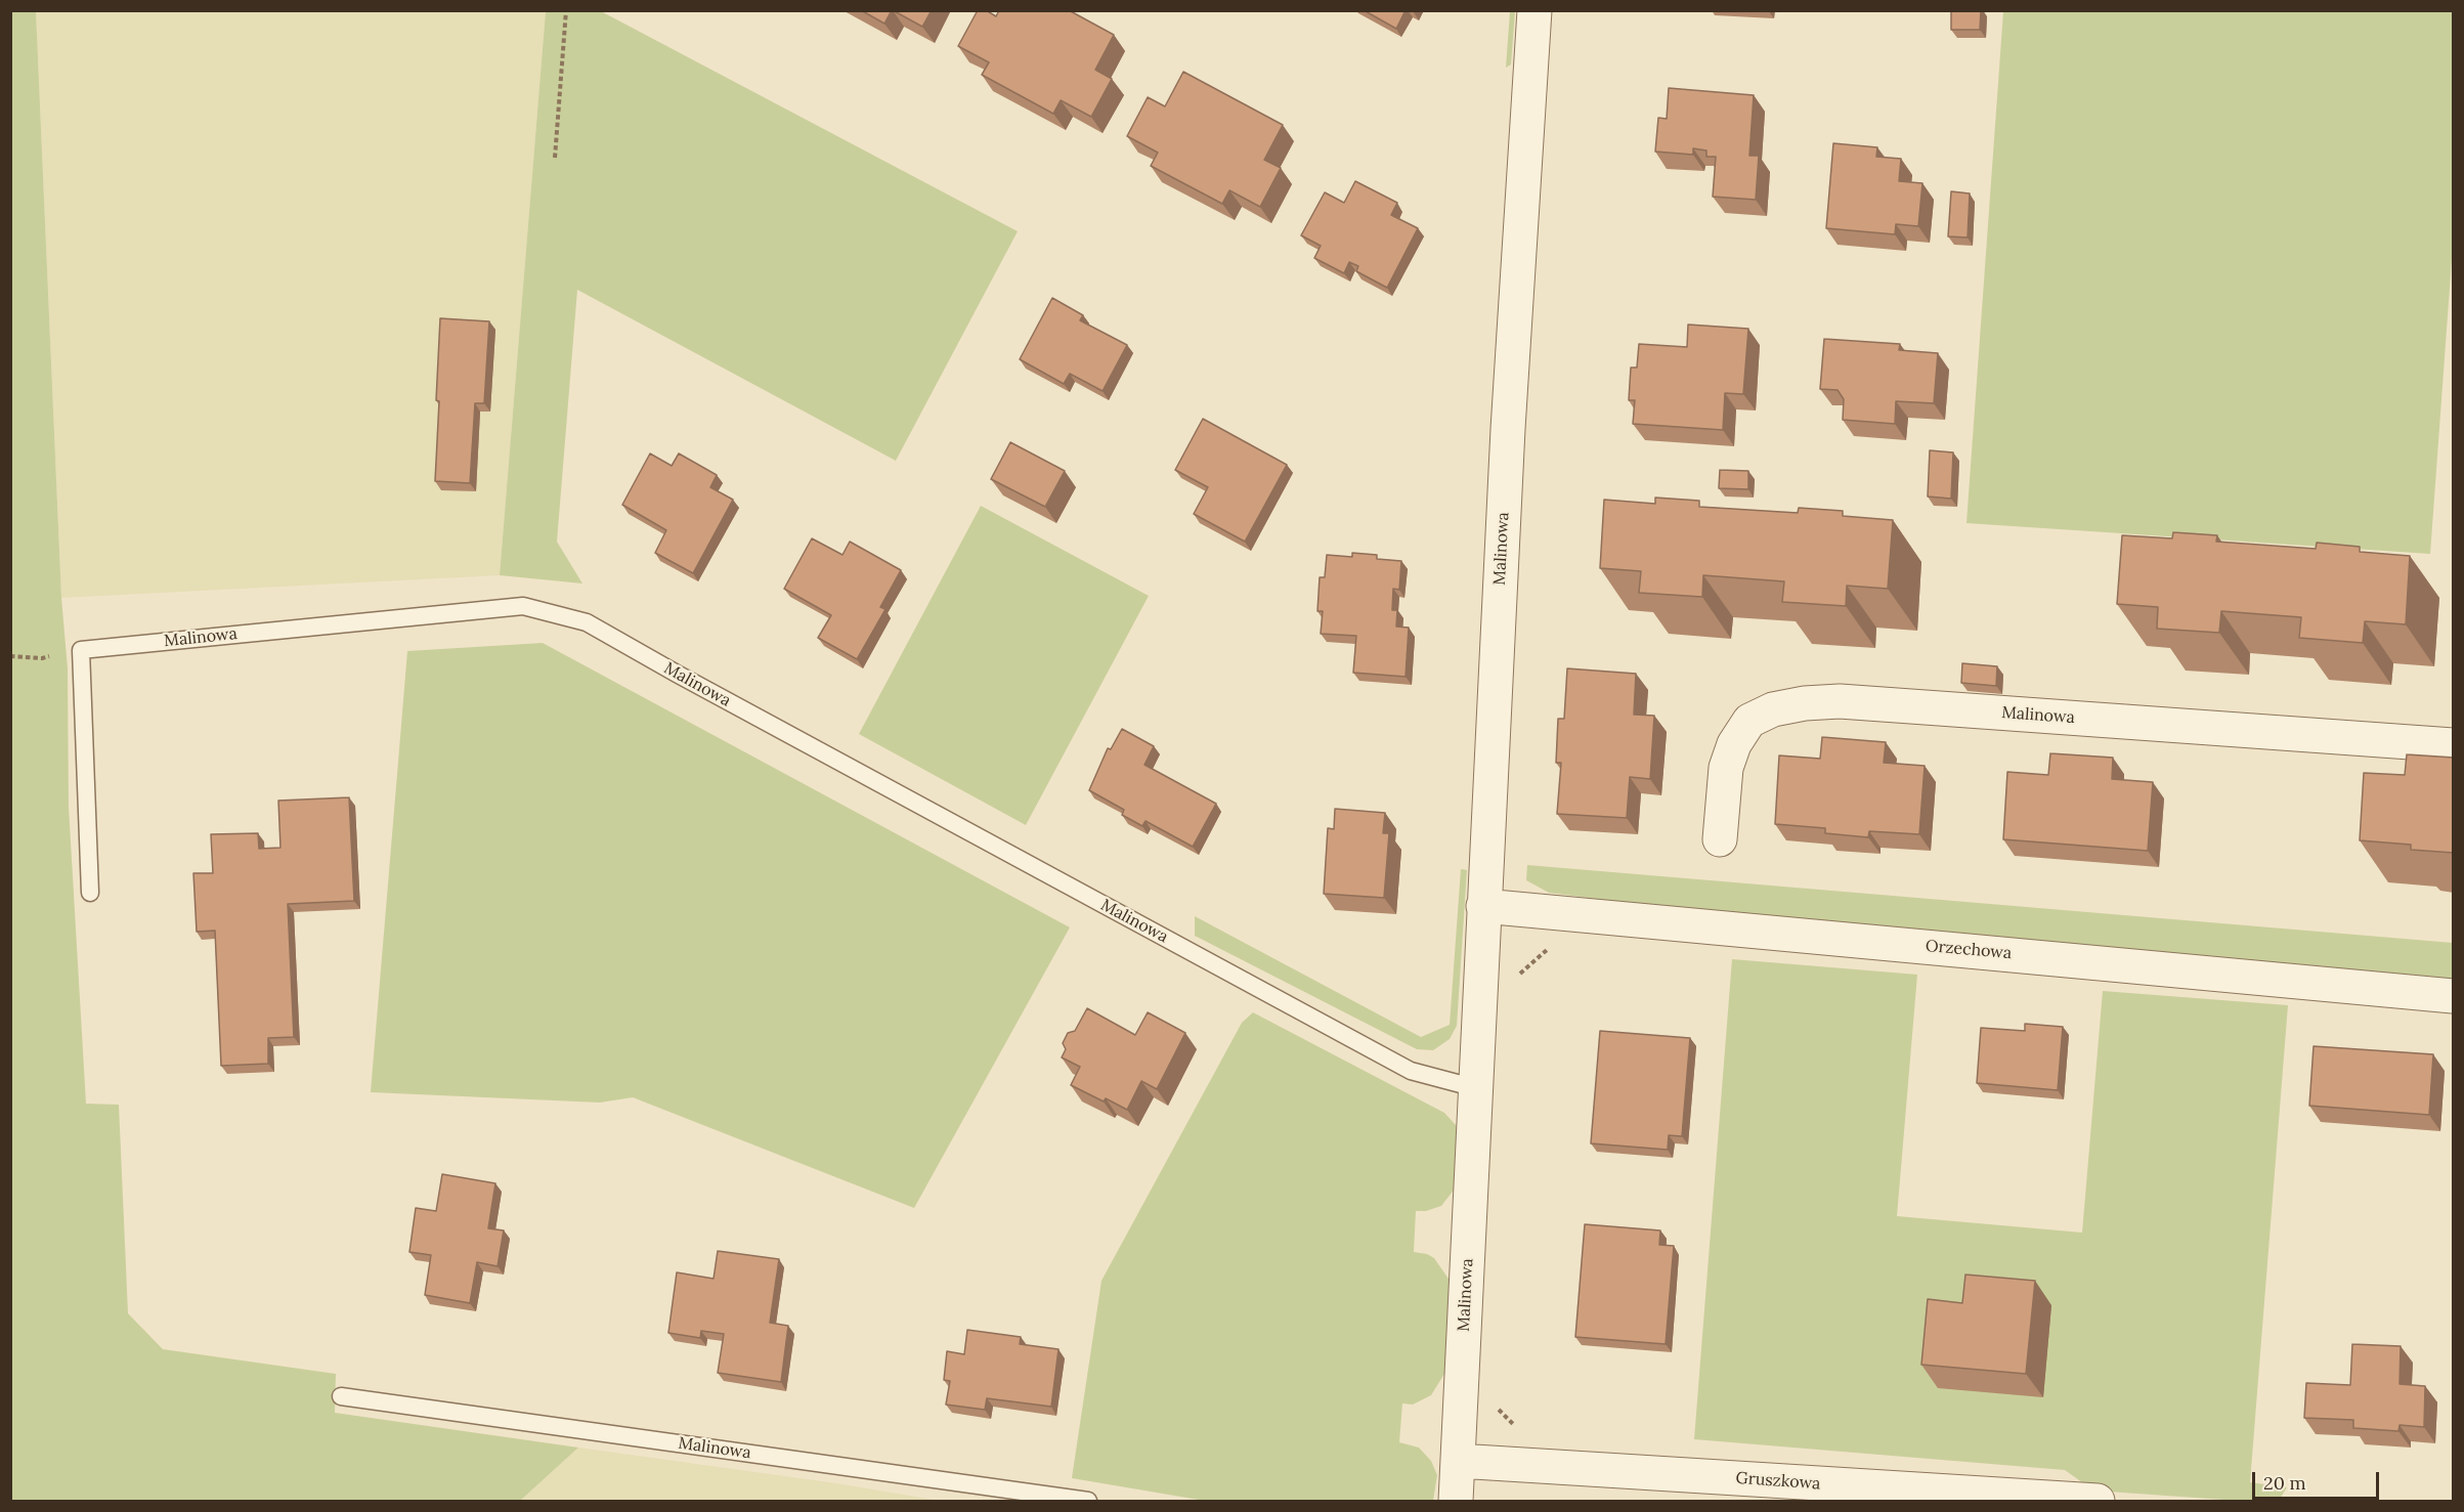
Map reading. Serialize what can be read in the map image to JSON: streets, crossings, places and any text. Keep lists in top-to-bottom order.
{
  "streets": {
    "street": ["Malinowa", "Orzechowa", "Gruszkowa"]
  },
  "crossings": [
    ["Malinowa", "Orzechowa"],
    ["Malinowa", "Gruszkowa"]
  ],
  "scale_bar": "20 m"
}
